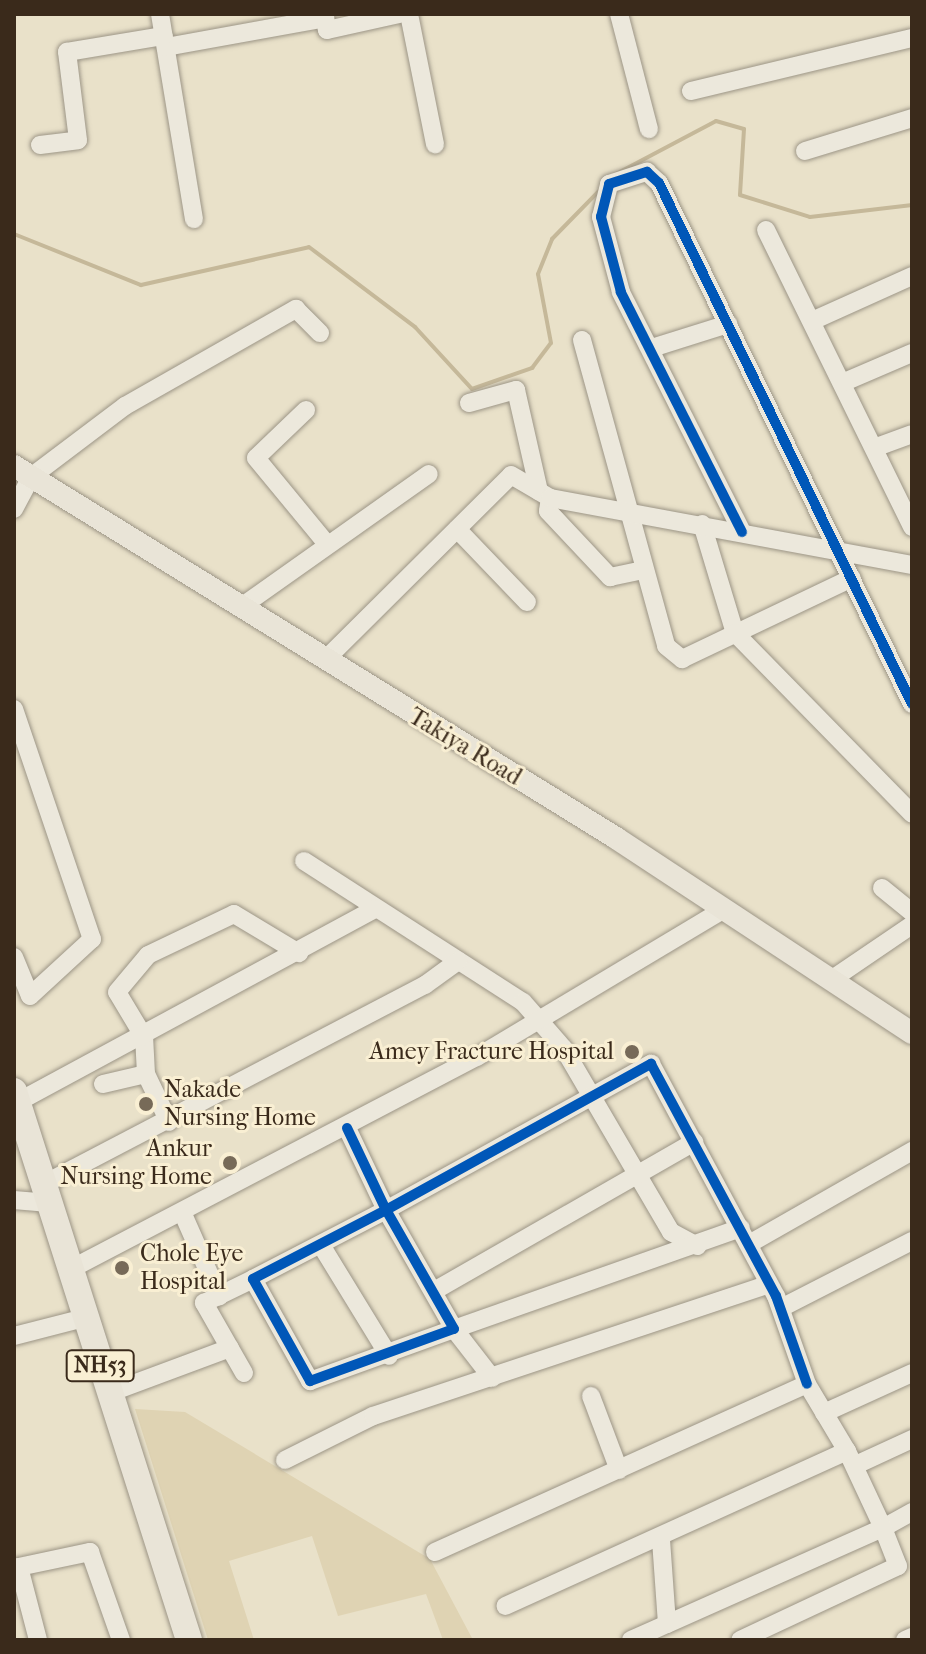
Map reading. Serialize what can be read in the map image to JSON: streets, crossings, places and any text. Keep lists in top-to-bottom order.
{
  "streets": {
    "highway": ["NH53"],
    "main road": ["Takiya Road"]
  },
  "places": [
    "Amey Fracture Hospital",
    "Nakade Nursing Home",
    "Ankur Nursing Home",
    "Chole Eye Hospital"
  ]
}
